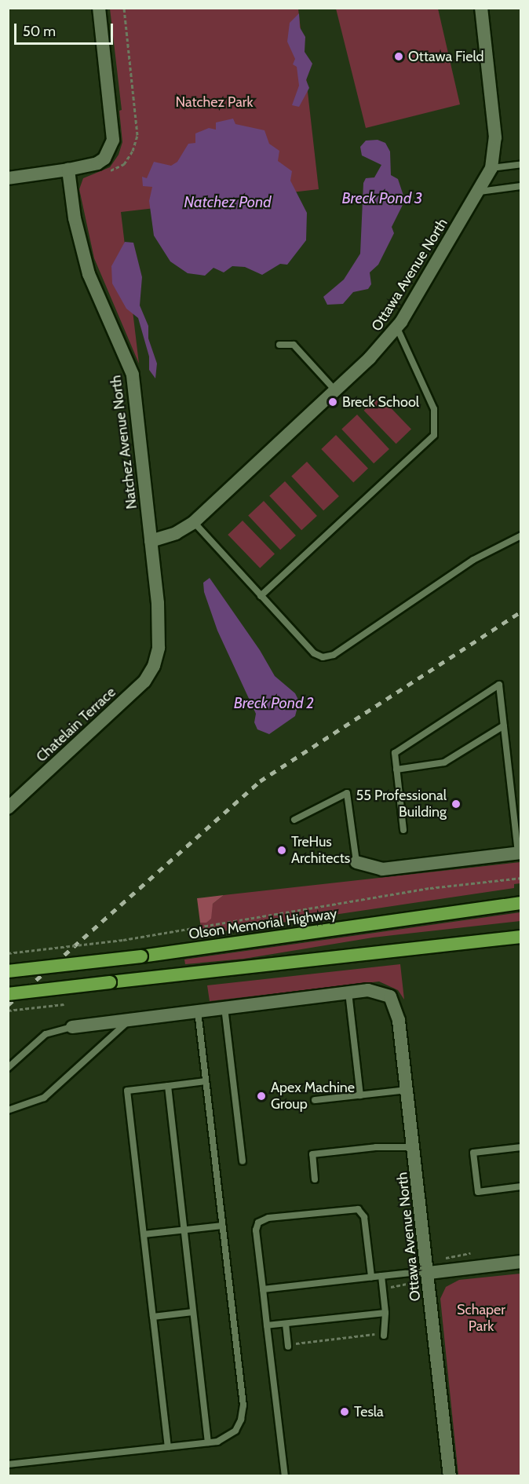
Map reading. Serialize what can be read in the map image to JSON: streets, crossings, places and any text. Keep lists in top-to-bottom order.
{
  "streets": {
    "main road": ["Olson Memorial Highway"],
    "street": ["Ottawa Avenue North", "Natchez Avenue North", "Chatelain Terrace"]
  },
  "crossings": [
    ["Ottawa Avenue North", "Natchez Avenue North"],
    ["Natchez Avenue North", "Chatelain Terrace"]
  ],
  "water": ["Breck Pond 3", "Natchez Pond", "Breck Pond 2"],
  "parks": ["Natchez Park", "Schaper Park"],
  "places": [
    "Ottawa Field",
    "Breck School",
    "55 Professional Building",
    "TreHus Architects",
    "Apex Machine Group",
    "Tesla"
  ],
  "scale_bar": "50 m"
}
